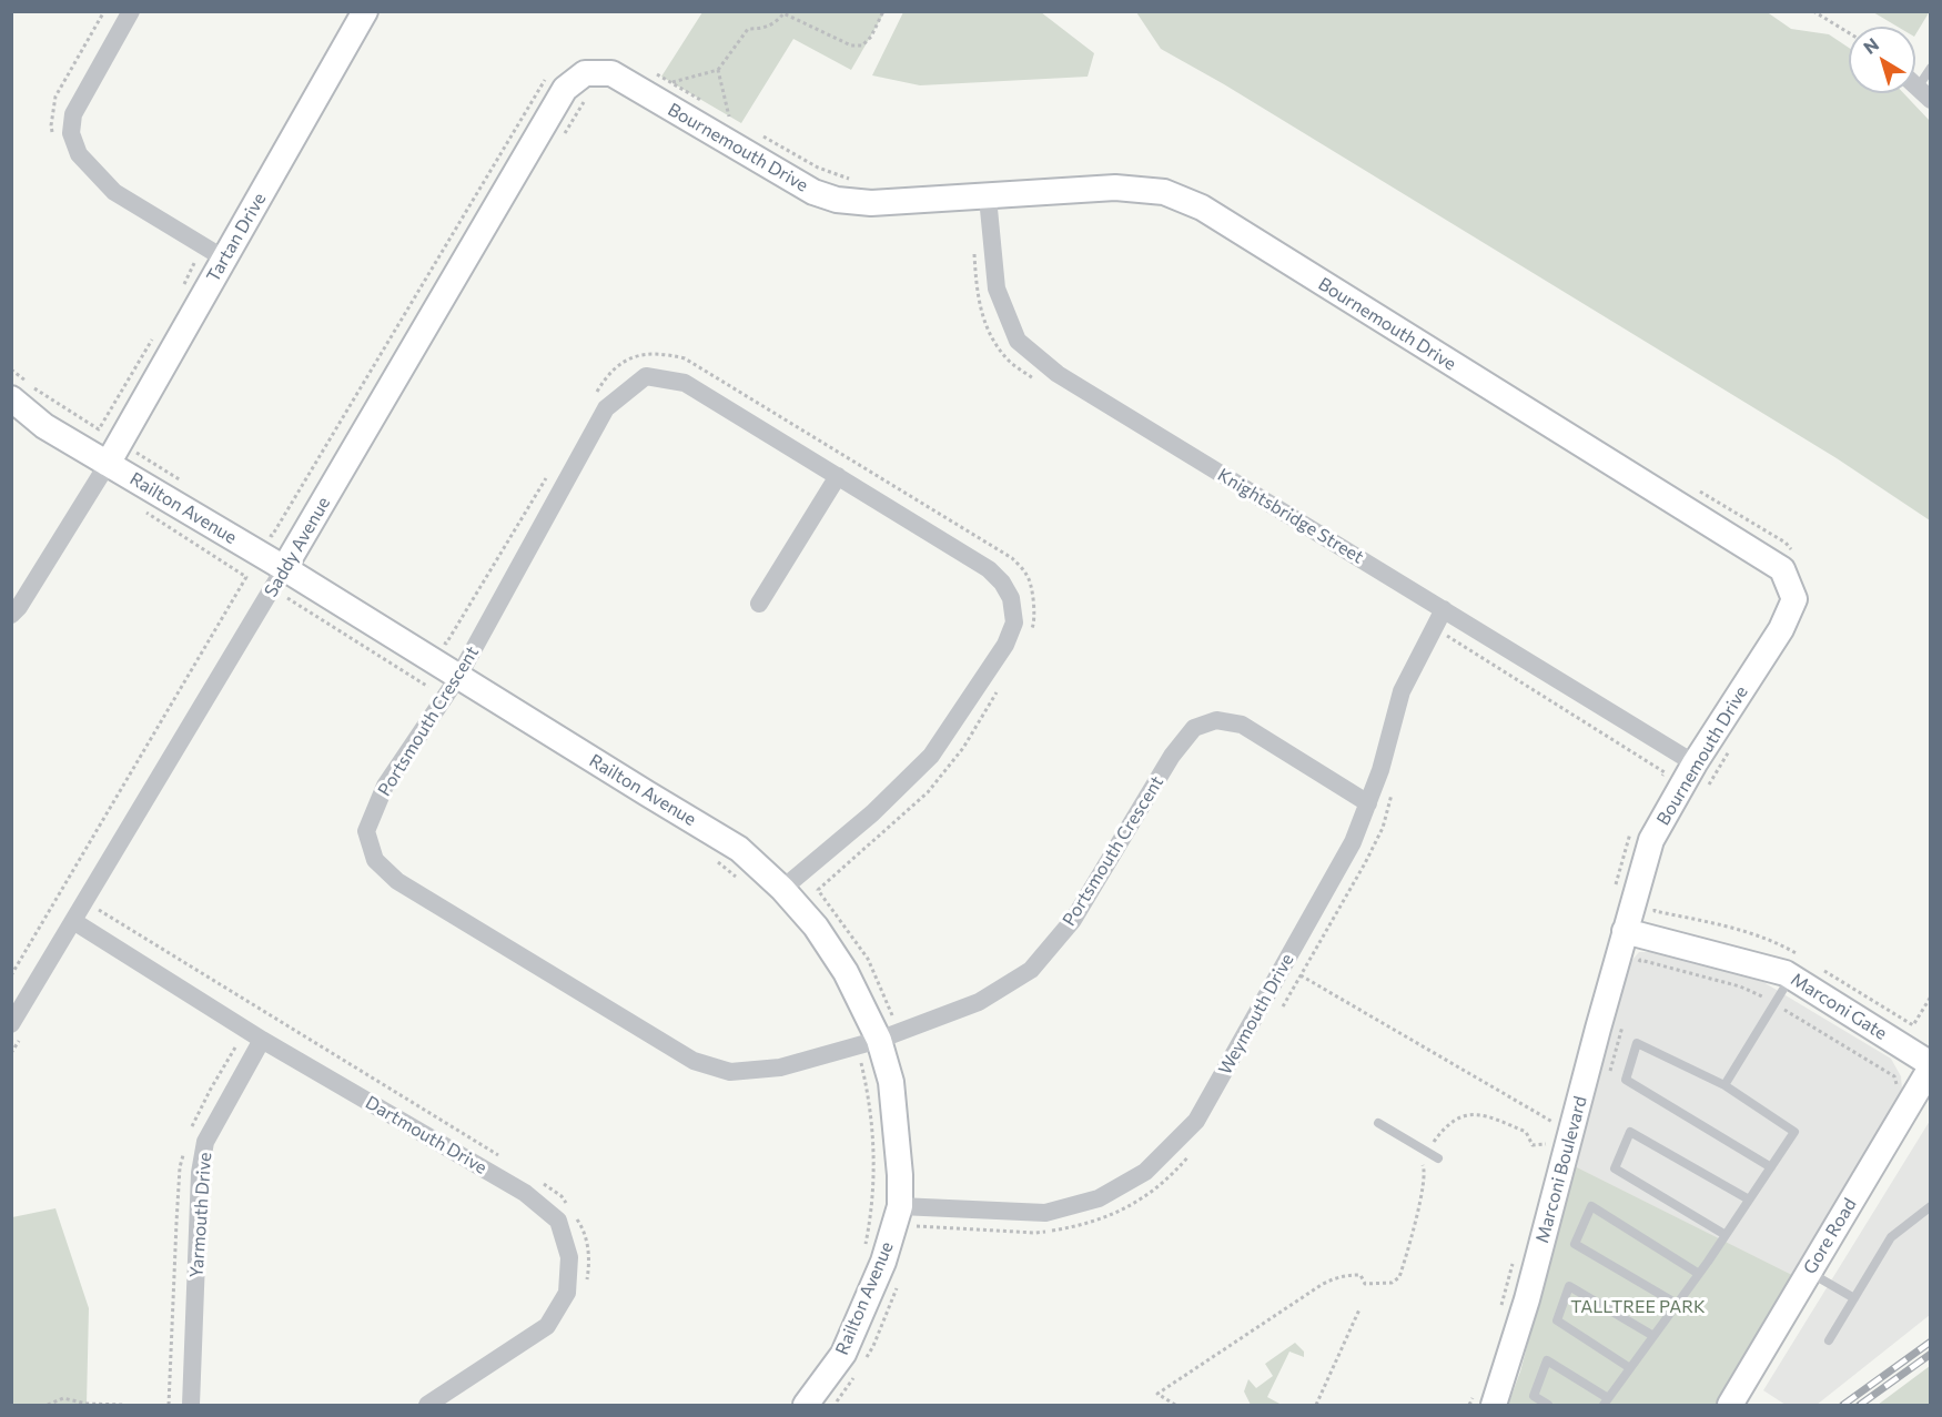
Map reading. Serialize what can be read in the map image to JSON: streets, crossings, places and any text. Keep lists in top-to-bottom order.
{
  "streets": {
    "street": [
      "Bournemouth Drive",
      "Tartan Drive",
      "Railton Avenue",
      "Knightsbridge Street",
      "Saddy Avenue",
      "Portsmouth Crescent",
      "Marconi Gate",
      "Weymouth Drive",
      "Dartmouth Drive",
      "Marconi Boulevard",
      "Yarmouth Drive",
      "Gore Road"
    ]
  },
  "crossings": [
    ["Bournemouth Drive", "Knightsbridge Street"],
    ["Bournemouth Drive", "Saddy Avenue"],
    ["Bournemouth Drive", "Marconi Gate"],
    ["Bournemouth Drive", "Marconi Boulevard"],
    ["Tartan Drive", "Railton Avenue"],
    ["Railton Avenue", "Saddy Avenue"],
    ["Railton Avenue", "Portsmouth Crescent"],
    ["Railton Avenue", "Weymouth Drive"],
    ["Knightsbridge Street", "Weymouth Drive"],
    ["Saddy Avenue", "Dartmouth Drive"],
    ["Portsmouth Crescent", "Weymouth Drive"],
    ["Marconi Gate", "Marconi Boulevard"],
    ["Marconi Gate", "Gore Road"],
    ["Dartmouth Drive", "Yarmouth Drive"]
  ],
  "parks": ["TALLTREE PARK"],
  "north": "top left"
}
